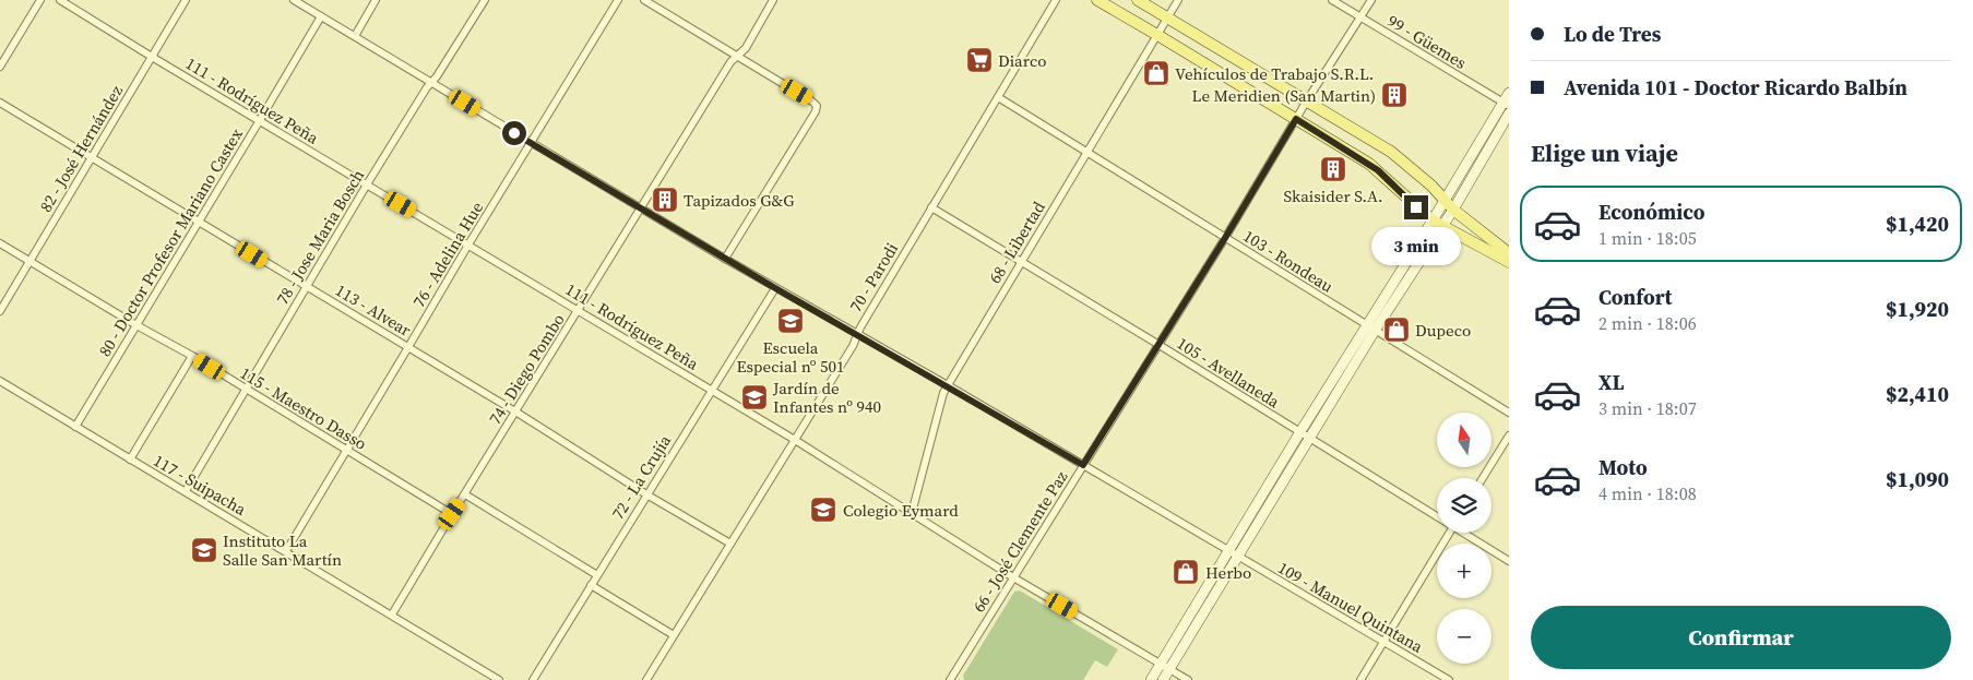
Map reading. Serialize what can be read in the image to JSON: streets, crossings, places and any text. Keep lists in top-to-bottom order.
{
  "streets": {
    "street": [
      "99 - Güemes",
      "111 - Rodríguez Peña",
      "82 - José Hernández",
      "78 - Jose Maria Bosch",
      "80 - Doctor Profesor Mariano Castex",
      "68 - Libertad",
      "76 - Adelina Hue",
      "103 - Rondeau",
      "70 - Parodi",
      "113 - Alvear",
      "74 - Diego Pombo",
      "105 - Avellaneda",
      "115 - Maestro Dasso",
      "72 - La Crujía",
      "117 - Suipacha",
      "66 - José Clemente Paz",
      "109 - Manuel Quintana"
    ]
  },
  "crossings": [
    ["99 - Güemes", "66 - José Clemente Paz"],
    ["111 - Rodríguez Peña", "82 - José Hernández"],
    ["111 - Rodríguez Peña", "78 - Jose Maria Bosch"],
    ["111 - Rodríguez Peña", "80 - Doctor Profesor Mariano Castex"],
    ["111 - Rodríguez Peña", "68 - Libertad"],
    ["111 - Rodríguez Peña", "76 - Adelina Hue"],
    ["111 - Rodríguez Peña", "70 - Parodi"],
    ["111 - Rodríguez Peña", "74 - Diego Pombo"],
    ["111 - Rodríguez Peña", "72 - La Crujía"],
    ["111 - Rodríguez Peña", "66 - José Clemente Paz"],
    ["82 - José Hernández", "113 - Alvear"],
    ["82 - José Hernández", "115 - Maestro Dasso"],
    ["78 - Jose Maria Bosch", "113 - Alvear"],
    ["78 - Jose Maria Bosch", "115 - Maestro Dasso"],
    ["78 - Jose Maria Bosch", "117 - Suipacha"],
    ["78 - Jose Maria Bosch", "109 - Manuel Quintana"],
    ["80 - Doctor Profesor Mariano Castex", "113 - Alvear"],
    ["80 - Doctor Profesor Mariano Castex", "115 - Maestro Dasso"],
    ["80 - Doctor Profesor Mariano Castex", "117 - Suipacha"],
    ["80 - Doctor Profesor Mariano Castex", "109 - Manuel Quintana"],
    ["68 - Libertad", "103 - Rondeau"],
    ["68 - Libertad", "105 - Avellaneda"],
    ["68 - Libertad", "109 - Manuel Quintana"],
    ["76 - Adelina Hue", "113 - Alvear"],
    ["76 - Adelina Hue", "115 - Maestro Dasso"],
    ["76 - Adelina Hue", "117 - Suipacha"],
    ["76 - Adelina Hue", "109 - Manuel Quintana"],
    ["103 - Rondeau", "70 - Parodi"],
    ["103 - Rondeau", "66 - José Clemente Paz"],
    ["70 - Parodi", "113 - Alvear"],
    ["70 - Parodi", "105 - Avellaneda"],
    ["70 - Parodi", "109 - Manuel Quintana"],
    ["113 - Alvear", "74 - Diego Pombo"],
    ["113 - Alvear", "72 - La Crujía"],
    ["74 - Diego Pombo", "115 - Maestro Dasso"],
    ["74 - Diego Pombo", "117 - Suipacha"],
    ["74 - Diego Pombo", "109 - Manuel Quintana"],
    ["105 - Avellaneda", "66 - José Clemente Paz"],
    ["72 - La Crujía", "109 - Manuel Quintana"],
    ["66 - José Clemente Paz", "109 - Manuel Quintana"]
  ],
  "places": {
    "supermarket": ["Diarco"],
    "shop": ["Vehículos de Trabajo S.R.L.", "Dupeco", "Herbo"],
    "building": ["Le Meridien (San Martin)", "Skaisider S.A.", "Tapizados G&G"],
    "school or university": [
      "Escuela Especial nº 501",
      "Jardín de Infantes nº 940",
      "Colegio Eymard",
      "Instituto La Salle San Martín"
    ]
  },
  "north": "top",
  "page": {
    "banner": ["Lo de Tres", "Avenida 101 - Doctor Ricardo Balbín"],
    "heading": "Elige un viaje",
    "list": [
      {
        "name": "Económico",
        "note": "1 min · 18:05",
        "value": "$1,420"
      },
      {
        "name": "Confort",
        "note": "2 min · 18:06",
        "value": "$1,920"
      },
      {
        "name": "XL",
        "note": "3 min · 18:07",
        "value": "$2,410"
      },
      {
        "name": "Moto",
        "note": "4 min · 18:08",
        "value": "$1,090"
      }
    ],
    "bubble": "3 min",
    "map_buttons": ["+", "−"],
    "buttons": "Confirmar"
  }
}
